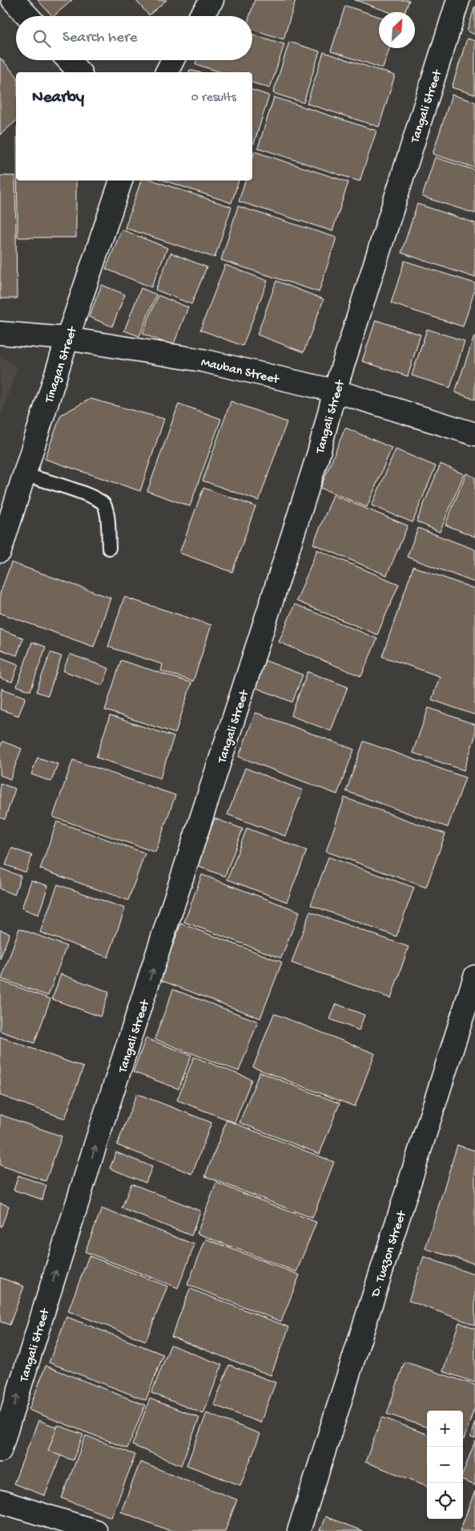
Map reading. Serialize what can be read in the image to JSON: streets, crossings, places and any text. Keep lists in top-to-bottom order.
{
  "streets": {
    "street": [
      "Tangali Street",
      "Tinagan Street",
      "Mauban Street",
      "D. Tuazon Street"
    ]
  },
  "crossings": [
    ["Tangali Street", "Mauban Street"],
    ["Tinagan Street", "Mauban Street"]
  ],
  "one_way": ["Tangali Street"],
  "north": "top right",
  "page": {
    "search": "Search here",
    "heading": ["Nearby", "0 results"],
    "map_buttons": ["+", "−"]
  }
}
